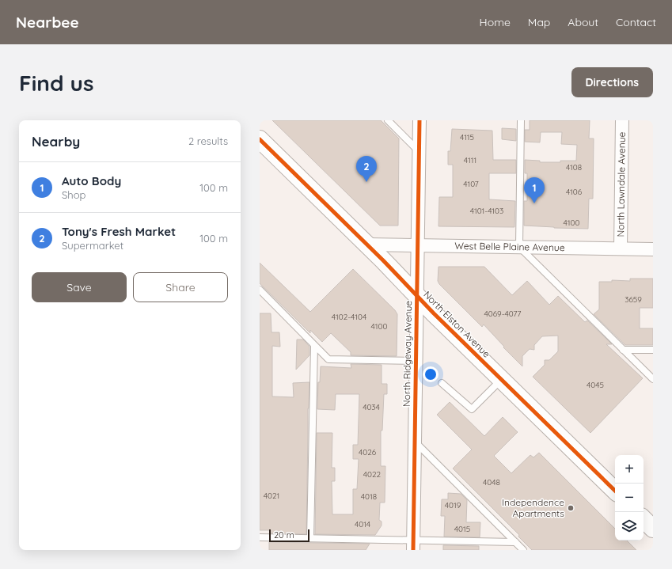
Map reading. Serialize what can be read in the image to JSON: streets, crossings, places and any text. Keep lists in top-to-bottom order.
{
  "streets": {
    "main road": ["North Elston Avenue"],
    "street": ["North Lawndale Avenue", "West Belle Plaine Avenue", "North Ridgeway Avenue"]
  },
  "crossings": [
    ["North Lawndale Avenue", "West Belle Plaine Avenue"],
    ["West Belle Plaine Avenue", "North Elston Avenue"],
    ["West Belle Plaine Avenue", "North Ridgeway Avenue"],
    ["North Elston Avenue", "North Ridgeway Avenue"]
  ],
  "places": ["Independence Apartments"],
  "house_numbers": [
    "4115",
    "4111",
    "4108",
    "4107",
    "4106",
    "4101-4103",
    "4100",
    "3659",
    "4069-4077",
    "4102-4104",
    "4100",
    "4045",
    "4034",
    "4026",
    "4022",
    "4048",
    "4021",
    "4018",
    "4019",
    "4014",
    "4015"
  ],
  "scale_bar": "20 m",
  "page": {
    "header": "Nearbee",
    "nav": [
      "Home",
      "Map",
      "About",
      "Contact"
    ],
    "buttons": [
      "Directions",
      ["Save", "Share"]
    ],
    "title": "Find us",
    "heading": ["Nearby", "2 results"],
    "pins": ["2", "1"],
    "list": [
      {
        "mark": "1",
        "name": "Auto Body",
        "note": "Shop",
        "value": "100 m"
      },
      {
        "mark": "2",
        "name": "Tony's Fresh Market",
        "note": "Supermarket",
        "value": "100 m"
      }
    ],
    "map_buttons": ["+", "−"],
    "scale": "20 m"
  }
}
